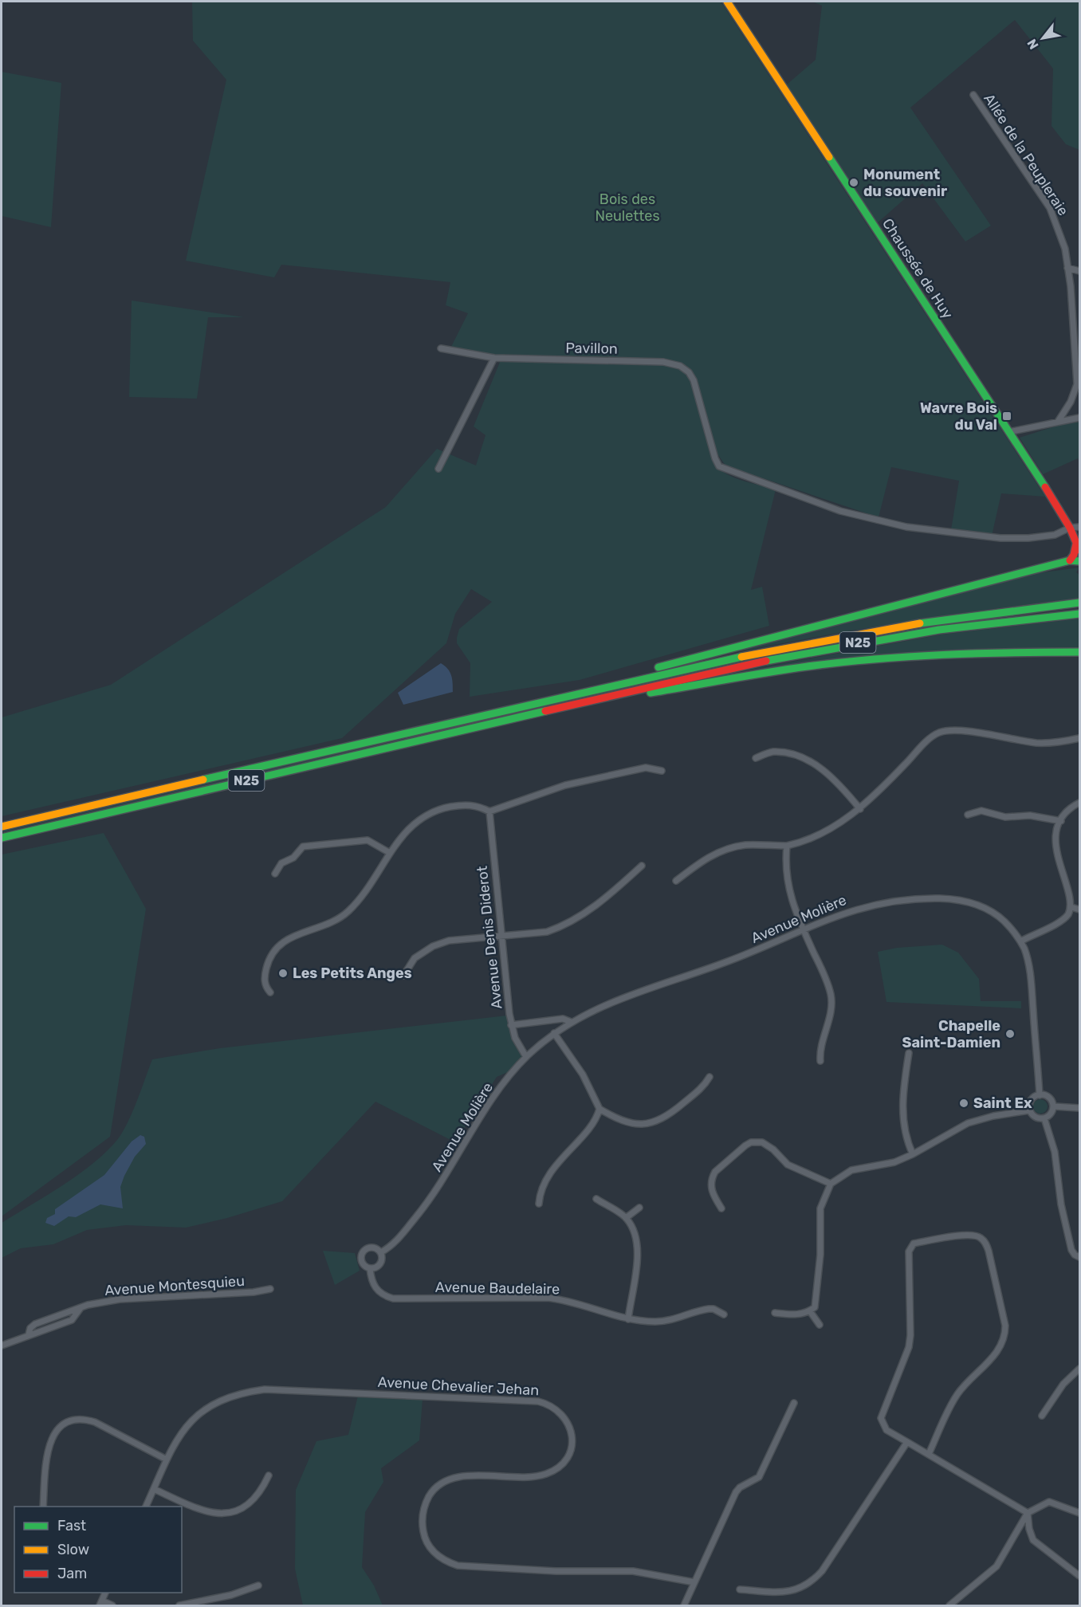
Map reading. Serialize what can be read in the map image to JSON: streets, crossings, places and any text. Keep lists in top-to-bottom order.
{
  "streets": {
    "main road": ["Chaussée de Huy", "N25"],
    "street": [
      "Allée de la Peupleraie",
      "Pavillon",
      "Avenue Molière",
      "Avenue Denis Diderot",
      "Avenue Montesquieu",
      "Avenue Baudelaire",
      "Avenue Chevalier Jehan"
    ]
  },
  "crossings": [
    ["Chaussée de Huy", "Pavillon"],
    ["Avenue Molière", "Avenue Denis Diderot"],
    ["Avenue Molière", "Avenue Baudelaire"]
  ],
  "parks": ["Bois des Neulettes"],
  "places": {
    "other": [
      "Monument du souvenir",
      "Les Petits Anges",
      "Chapelle Saint-Damien",
      "Saint Ex"
    ],
    "transit": ["Wavre Bois du Val"]
  },
  "legend": ["Fast", "Slow", "Jam"],
  "north": "bottom left"
}
